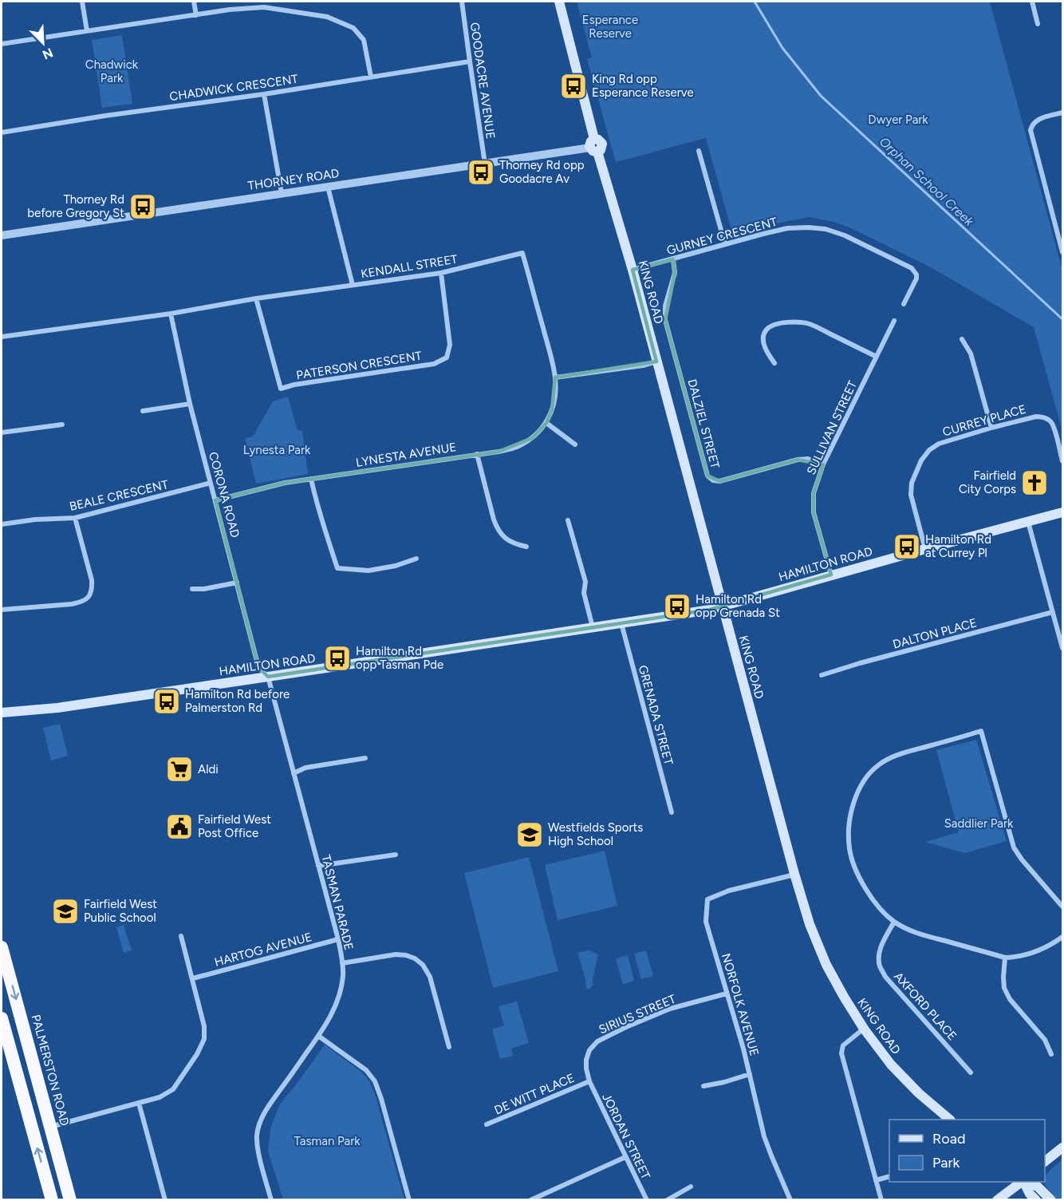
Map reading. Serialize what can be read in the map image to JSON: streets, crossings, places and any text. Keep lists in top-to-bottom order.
{
  "streets": {
    "highway": ["PALMERSTON ROAD"],
    "main road": ["KING ROAD", "HAMILTON ROAD"],
    "street": [
      "GOODACRE AVENUE",
      "CHADWICK CRESCENT",
      "THORNEY ROAD",
      "GURNEY CRESCENT",
      "KENDALL STREET",
      "PATERSON CRESCENT",
      "CURREY PLACE",
      "DALZIEL STREET",
      "SULLIVAN STREET",
      "LYNESTA AVENUE",
      "CORONA ROAD",
      "BEALE CRESCENT",
      "DALTON PLACE",
      "GRENADA STREET",
      "TASMAN PARADE",
      "HARTOG AVENUE",
      "NORFOLK AVENUE",
      "AXFORD PLACE",
      "SIRIUS STREET",
      "DE WITT PLACE",
      "JORDAN STREET"
    ]
  },
  "crossings": [
    ["GOODACRE AVENUE", "CHADWICK CRESCENT"],
    ["GOODACRE AVENUE", "THORNEY ROAD"],
    ["THORNEY ROAD", "KING ROAD"],
    ["GURNEY CRESCENT", "KING ROAD"],
    ["GURNEY CRESCENT", "DALZIEL STREET"],
    ["KENDALL STREET", "PATERSON CRESCENT"],
    ["KENDALL STREET", "LYNESTA AVENUE"],
    ["KENDALL STREET", "CORONA ROAD"],
    ["KING ROAD", "HAMILTON ROAD"],
    ["KING ROAD", "NORFOLK AVENUE"],
    ["CURREY PLACE", "HAMILTON ROAD"],
    ["DALZIEL STREET", "SULLIVAN STREET"],
    ["SULLIVAN STREET", "HAMILTON ROAD"],
    ["LYNESTA AVENUE", "CORONA ROAD"],
    ["CORONA ROAD", "BEALE CRESCENT"],
    ["CORONA ROAD", "HAMILTON ROAD"],
    ["CORONA ROAD", "TASMAN PARADE"],
    ["HAMILTON ROAD", "GRENADA STREET"],
    ["HAMILTON ROAD", "TASMAN PARADE"],
    ["TASMAN PARADE", "HARTOG AVENUE"],
    ["NORFOLK AVENUE", "SIRIUS STREET"],
    ["SIRIUS STREET", "DE WITT PLACE"],
    ["SIRIUS STREET", "JORDAN STREET"],
    ["DE WITT PLACE", "JORDAN STREET"]
  ],
  "water": ["Orphan School Creek"],
  "parks": [
    "Esperance Reserve",
    "Chadwick Park",
    "Dwyer Park",
    "Lynesta Park",
    "Saddlier Park",
    "Tasman Park"
  ],
  "places": {
    "bus stop": [
      "King Rd opp Esperance Reserve",
      "Thorney Rd opp Goodacre Av",
      "Thorney Rd before Gregory St",
      "Hamilton Rd at Currey Pl",
      "Hamilton Rd opp Grenada St",
      "Hamilton Rd opp Tasman Pde",
      "Hamilton Rd before Palmerston Rd"
    ],
    "church": ["Fairfield City Corps"],
    "supermarket": ["Aldi"],
    "public building": ["Fairfield West Post Office"],
    "school or university": ["Westfields Sports High School", "Fairfield West Public School"]
  },
  "legend": ["Road", "Park"],
  "north": "bottom right"
}
